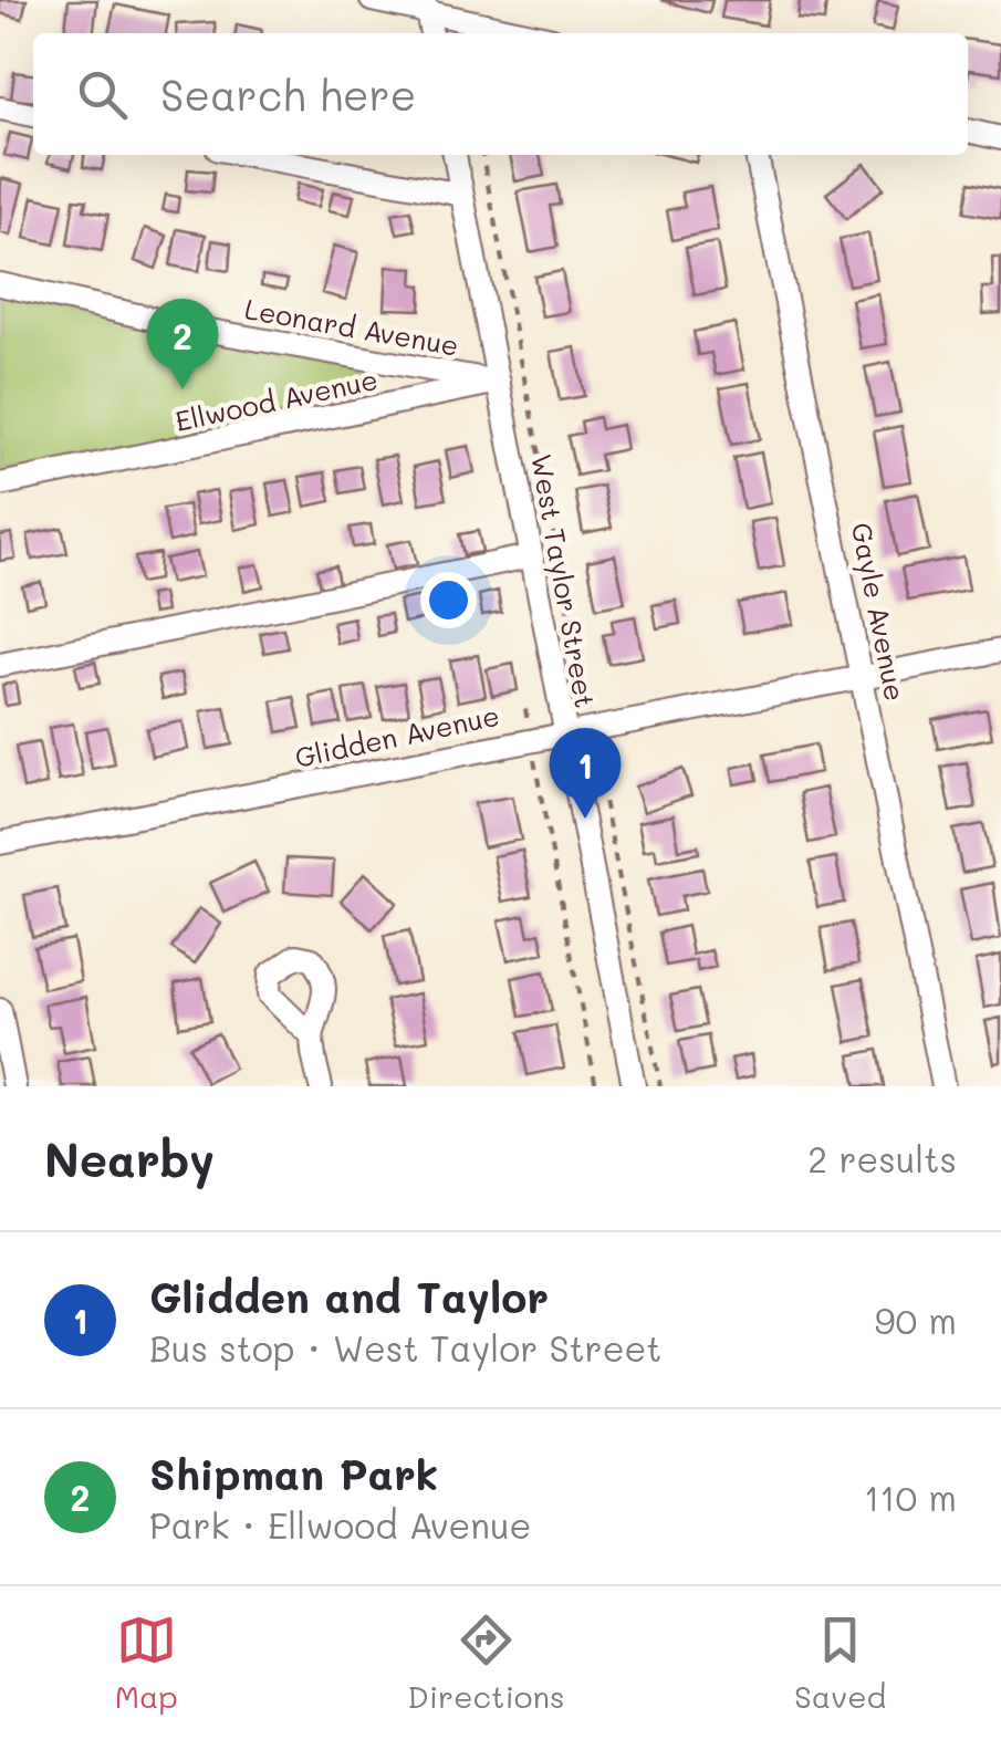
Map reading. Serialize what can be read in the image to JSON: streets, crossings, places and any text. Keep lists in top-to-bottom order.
{
  "streets": {
    "street": [
      "Leonard Avenue",
      "Ellwood Avenue",
      "West Taylor Street",
      "Gayle Avenue",
      "Glidden Avenue"
    ]
  },
  "crossings": [
    ["Leonard Avenue", "Ellwood Avenue"],
    ["Leonard Avenue", "West Taylor Street"],
    ["Ellwood Avenue", "West Taylor Street"],
    ["West Taylor Street", "Glidden Avenue"],
    ["Gayle Avenue", "Glidden Avenue"]
  ],
  "page": {
    "search": "Search here",
    "pins": ["2", "1"],
    "heading": ["Nearby", "2 results"],
    "list": [
      {
        "mark": "1",
        "name": "Glidden and Taylor",
        "note": "Bus stop · West Taylor Street",
        "value": "90 m"
      },
      {
        "mark": "2",
        "name": "Shipman Park",
        "note": "Park · Ellwood Avenue",
        "value": "110 m"
      }
    ],
    "nav": ["Map", "Directions", "Saved"]
  }
}
